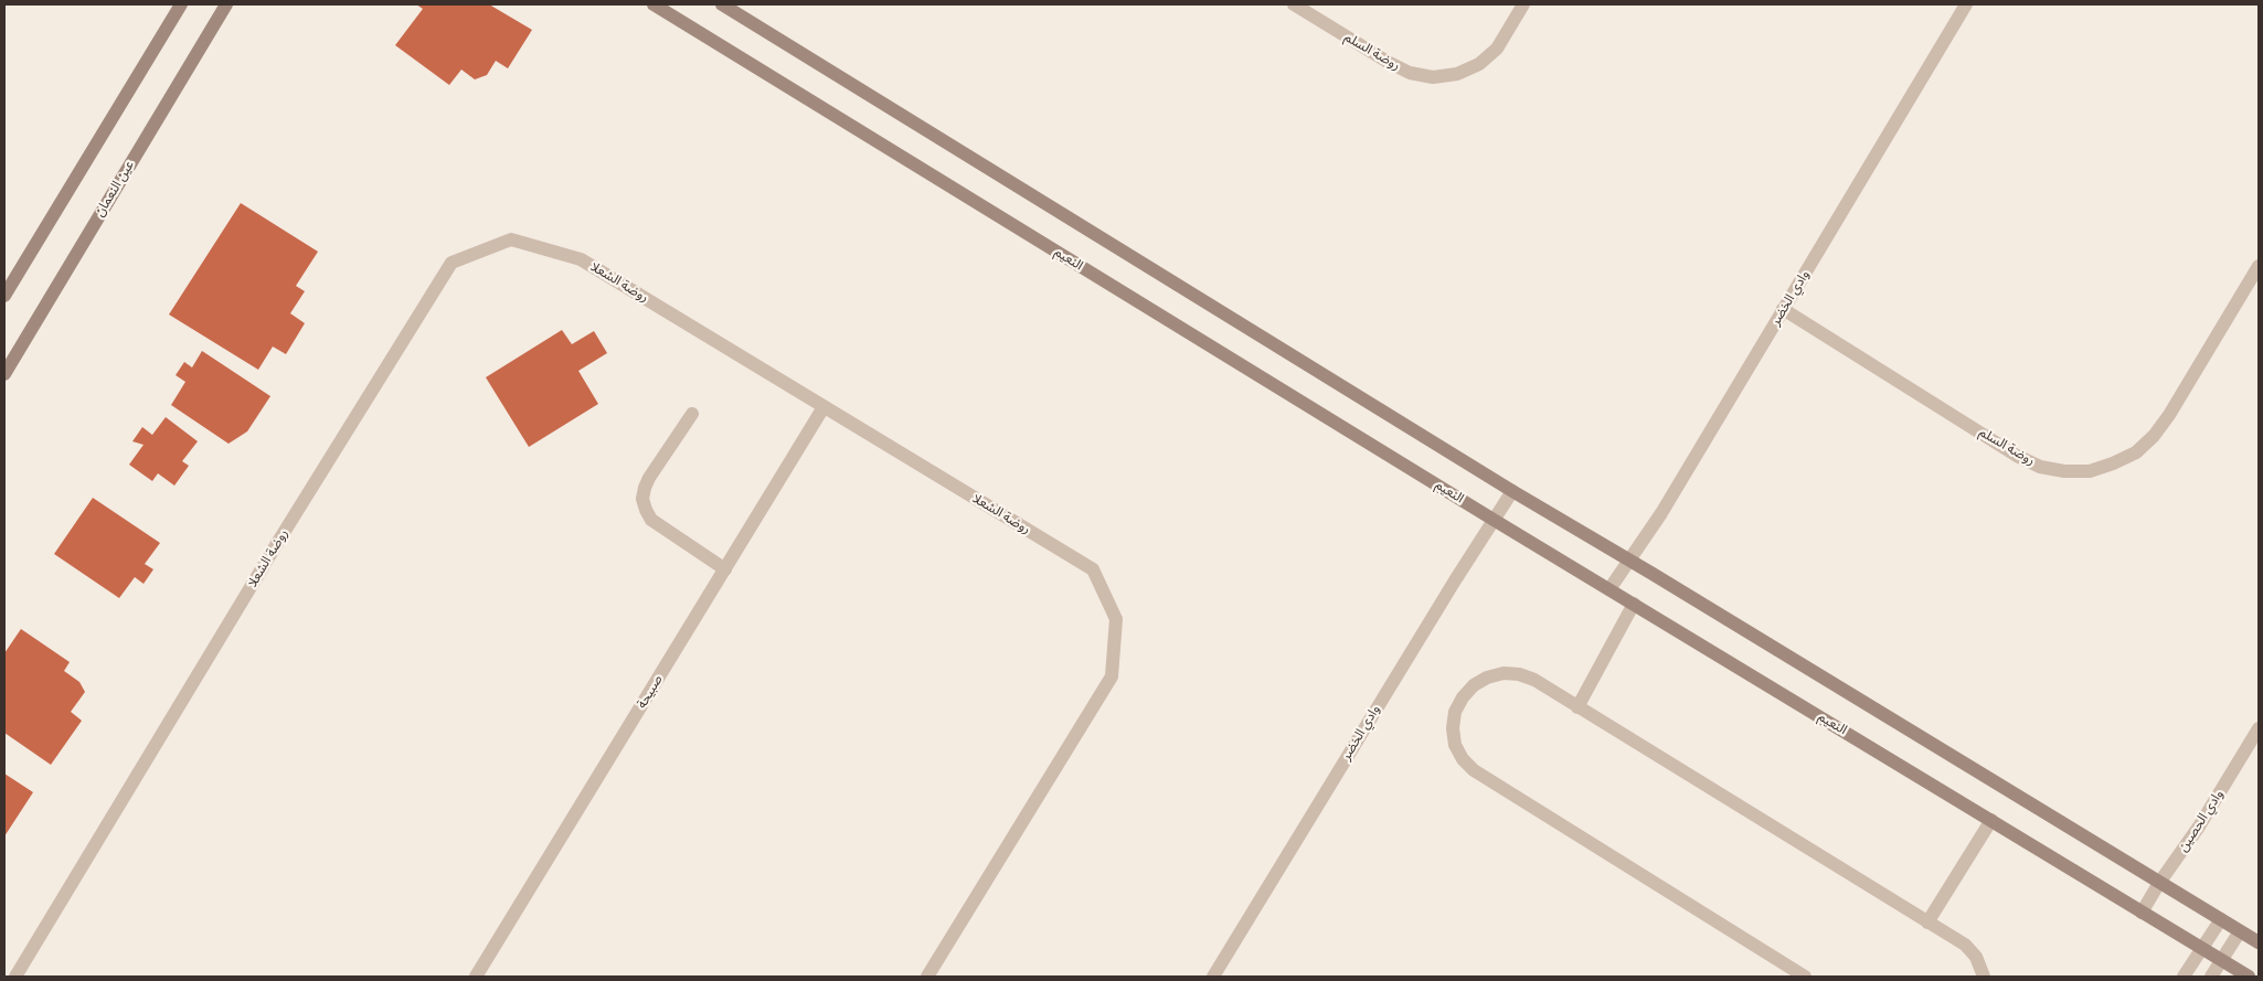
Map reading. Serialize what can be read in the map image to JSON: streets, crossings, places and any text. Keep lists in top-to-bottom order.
{
  "streets": {
    "street": [
      "روضة السلم",
      "عين النعمان",
      "النعيم",
      "روضة الشعلا",
      "وادي الخضر",
      "صبيحة",
      "وادي الحصين"
    ]
  },
  "crossings": [
    ["روضة السلم", "وادي الخضر"],
    ["النعيم", "وادي الخضر"],
    ["النعيم", "وادي الحصين"],
    ["روضة الشعلا", "صبيحة"]
  ]
}
